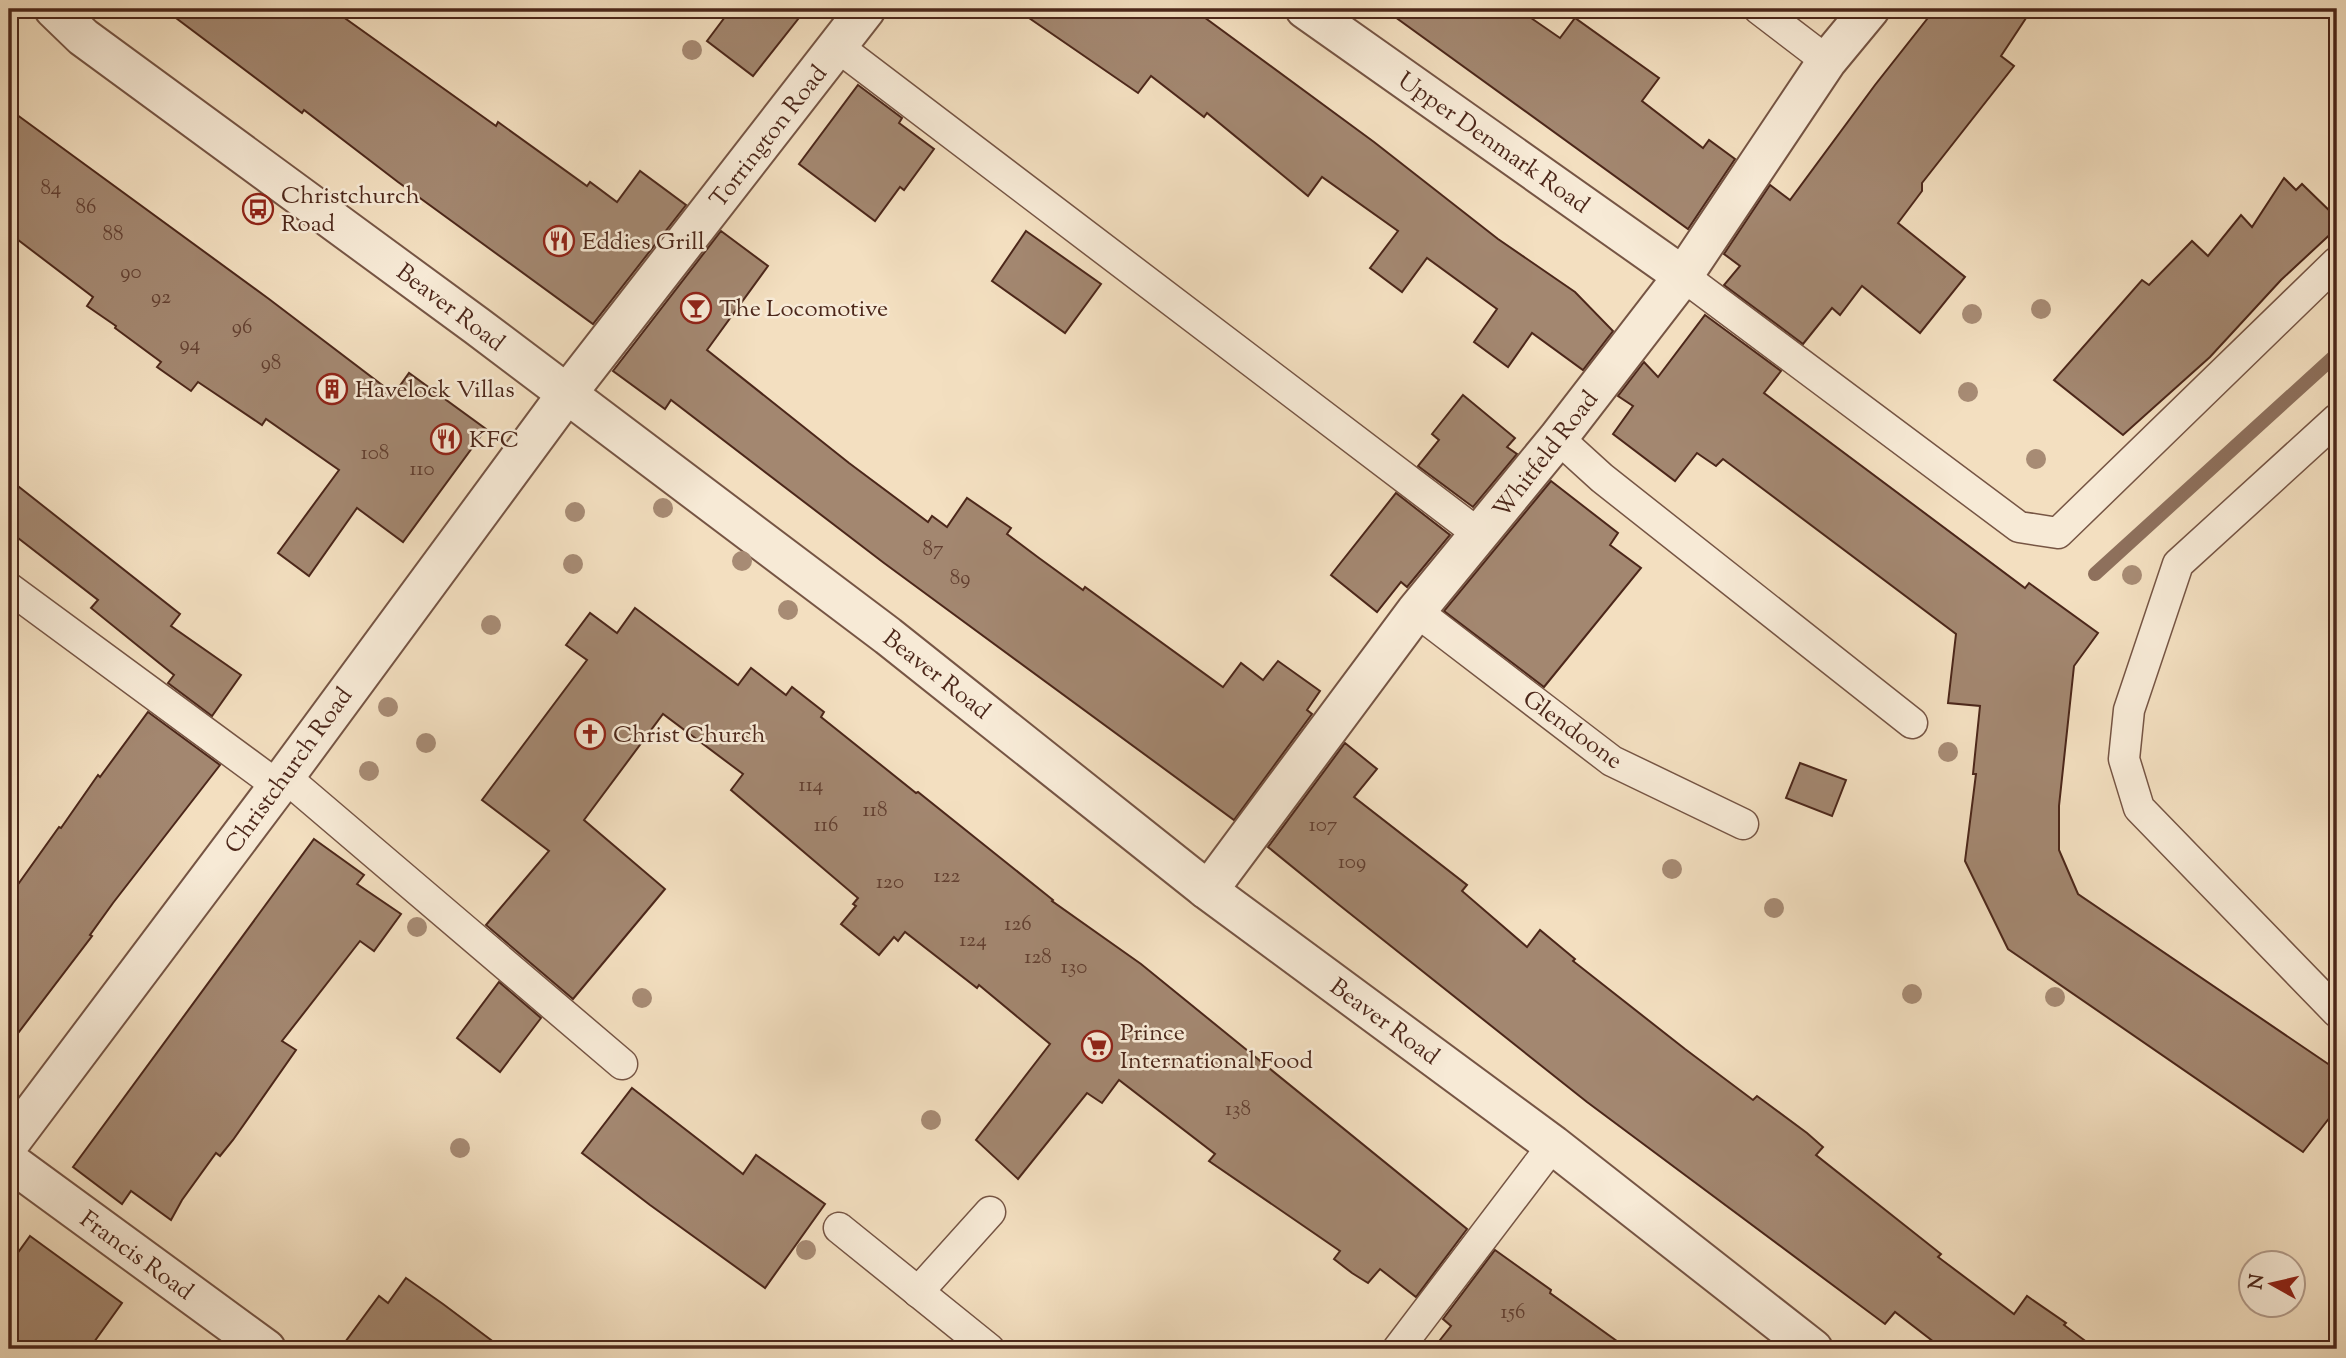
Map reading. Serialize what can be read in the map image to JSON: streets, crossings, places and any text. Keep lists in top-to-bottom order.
{
  "streets": {
    "street": [
      "Torrington Road",
      "Upper Denmark Road",
      "Beaver Road",
      "Whitfeld Road",
      "Christchurch Road",
      "Francis Road"
    ],
    "lane": ["Glendoone"]
  },
  "crossings": [
    ["Torrington Road", "Beaver Road"],
    ["Torrington Road", "Christchurch Road"],
    ["Upper Denmark Road", "Whitfeld Road"],
    ["Beaver Road", "Whitfeld Road"],
    ["Beaver Road", "Christchurch Road"],
    ["Whitfeld Road", "Glendoone"]
  ],
  "places": {
    "bus stop": ["Christchurch Road"],
    "restaurant": ["Eddies Grill", "KFC"],
    "bar": ["The Locomotive"],
    "building": ["Havelock Villas"],
    "church": ["Christ Church"],
    "supermarket": ["Prince International Food"]
  },
  "house_numbers": [
    "84",
    "86",
    "88",
    "90",
    "92",
    "96",
    "94",
    "98",
    "108",
    "110",
    "87",
    "89",
    "114",
    "118",
    "116",
    "107",
    "109",
    "122",
    "120",
    "126",
    "124",
    "128",
    "130",
    "138",
    "156"
  ],
  "north": "left"
}
